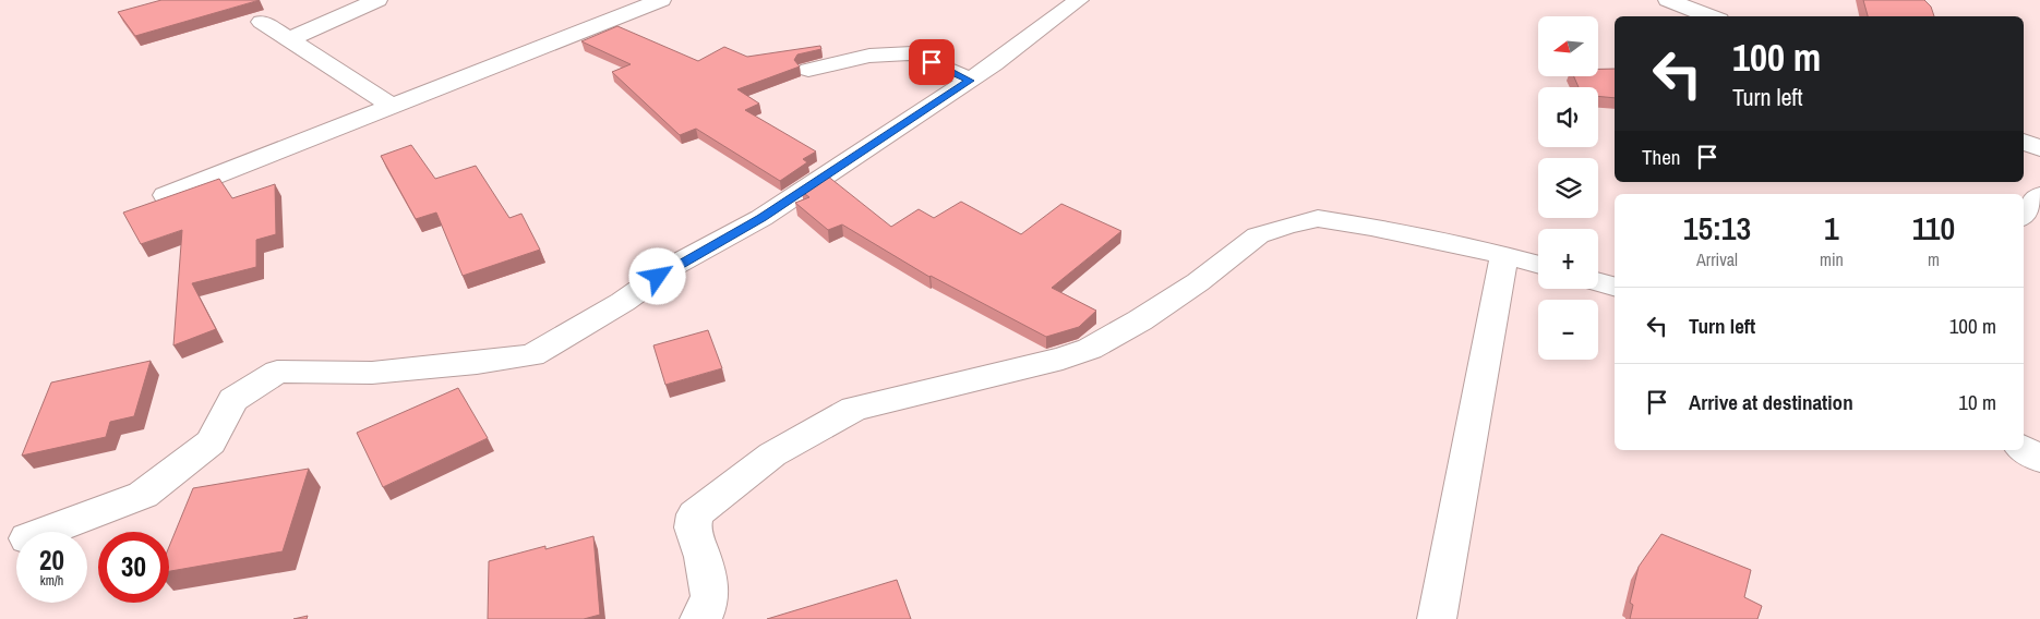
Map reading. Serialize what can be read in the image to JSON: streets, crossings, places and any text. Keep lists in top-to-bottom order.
{
  "north": "left",
  "page": {
    "map_buttons": ["+", "−"],
    "turn": ["100 m", "Turn left"],
    "then": "Then",
    "eta": [
      "15:13",
      "Arrival",
      "1",
      "min",
      "110",
      "m"
    ],
    "list": [
      {
        "name": "Turn left",
        "value": "100 m"
      },
      {
        "name": "Arrive at destination",
        "value": "10 m"
      }
    ],
    "speed": "20 km/h",
    "limit": "30"
  }
}
